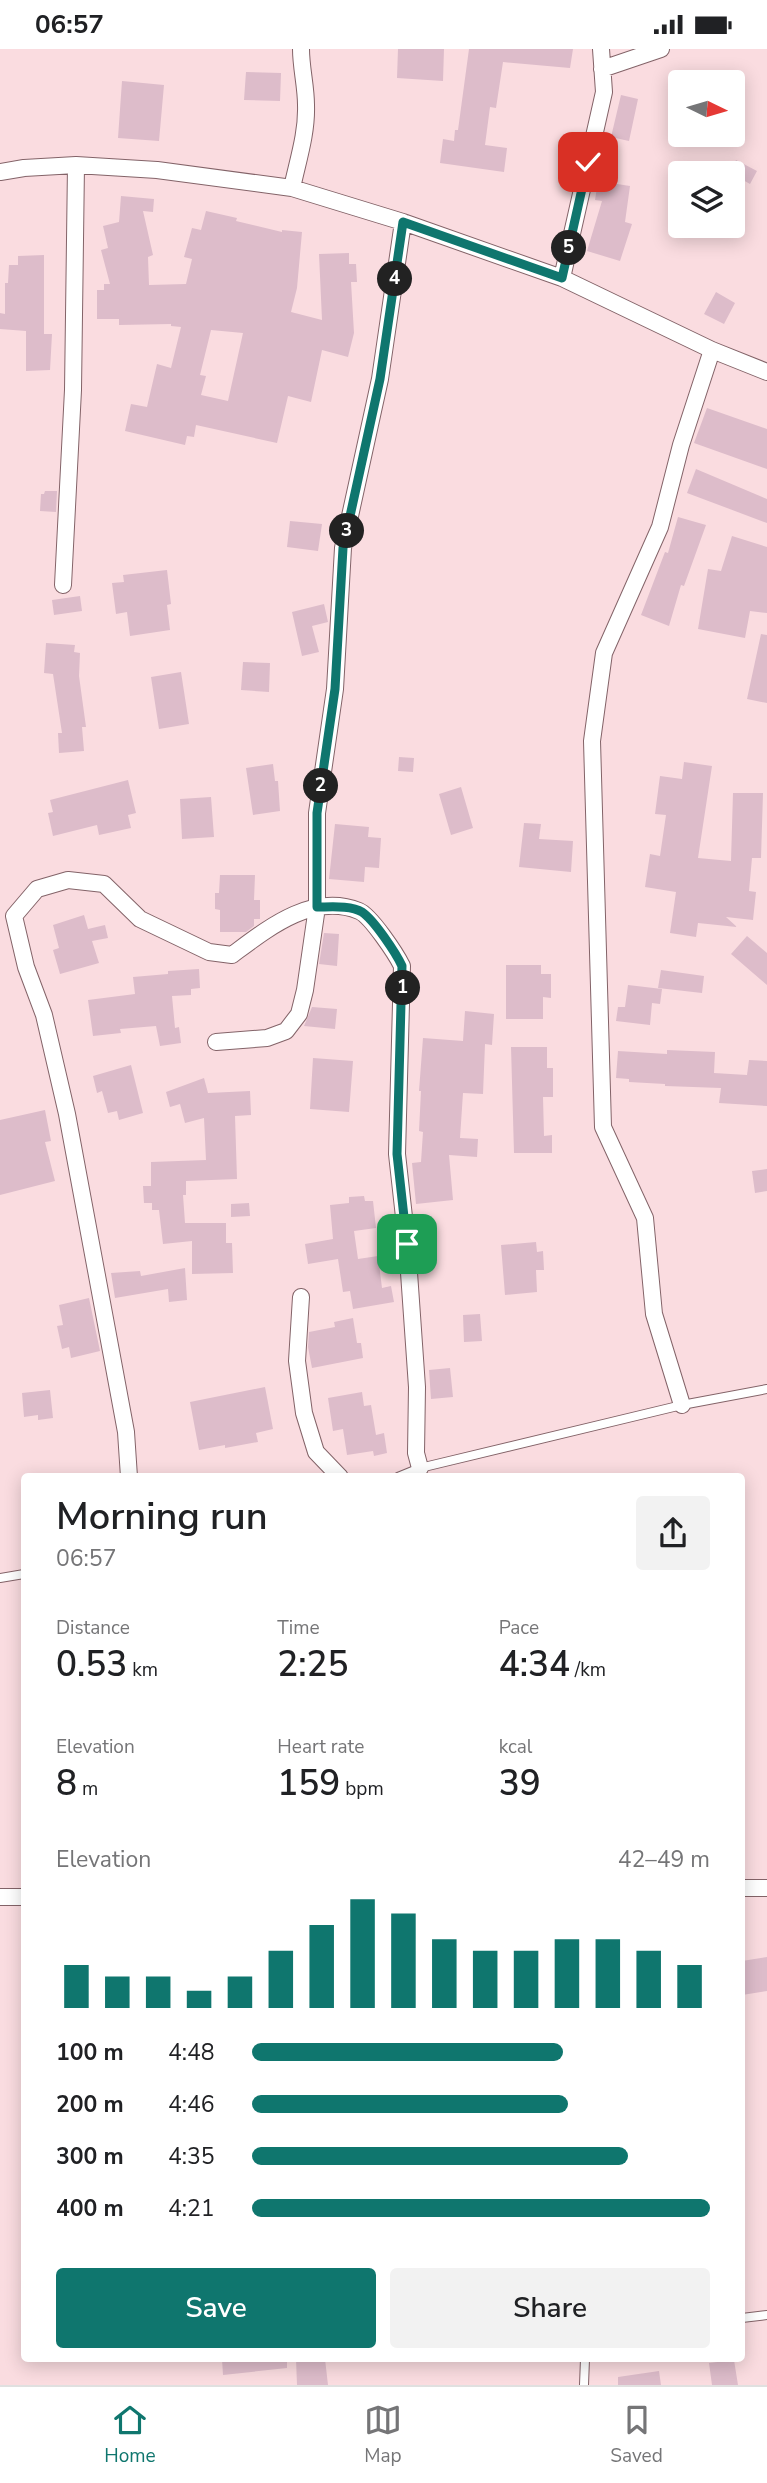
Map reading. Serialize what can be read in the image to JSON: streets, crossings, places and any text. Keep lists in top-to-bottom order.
{
  "north": "right",
  "page": {
    "status": "06:57",
    "pins": [
      "5",
      "4",
      "3",
      "2",
      "1"
    ],
    "heading": ["Morning run", "06:57"],
    "stats": [
      ["Distance", "0.53 km"],
      ["Time", "2:25"],
      ["Pace", "4:34 /km"],
      ["Elevation", "8 m"],
      ["Heart rate", "159 bpm"],
      ["kcal", "39"]
    ],
    "chart": ["Elevation", "42–49 m"],
    "list": [
      {
        "name": "100 m",
        "note": "4:48"
      },
      {
        "name": "200 m",
        "note": "4:46"
      },
      {
        "name": "300 m",
        "note": "4:35"
      },
      {
        "name": "400 m",
        "note": "4:21"
      }
    ],
    "buttons": ["Save", "Share"],
    "tabs": ["Home", "Map", "Saved"]
  }
}
